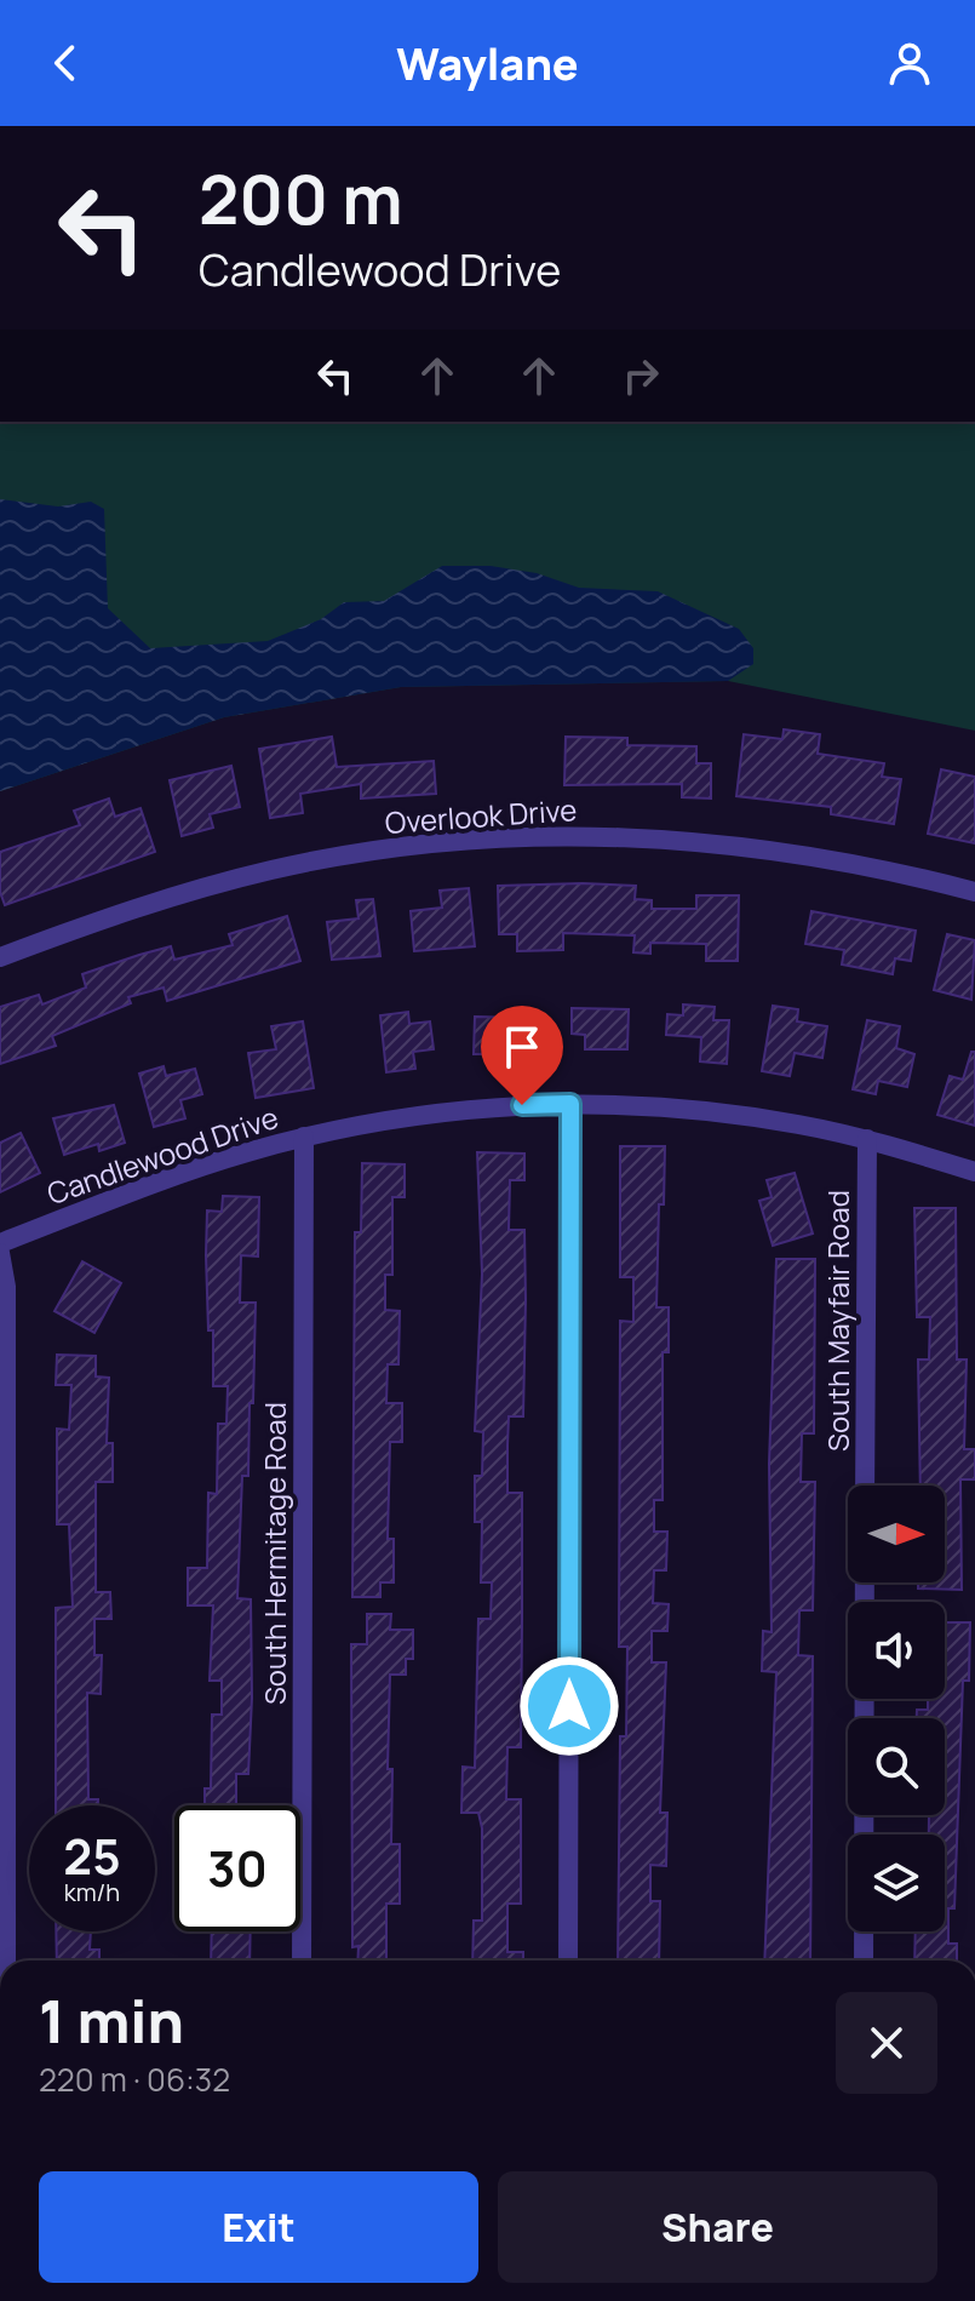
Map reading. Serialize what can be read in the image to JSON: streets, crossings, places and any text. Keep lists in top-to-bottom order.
{
  "streets": {
    "street": [
      "Overlook Drive",
      "Candlewood Drive",
      "South Mayfair Road",
      "South Hermitage Road"
    ]
  },
  "crossings": [
    ["Candlewood Drive", "South Mayfair Road"],
    ["Candlewood Drive", "South Hermitage Road"]
  ],
  "north": "right",
  "page": {
    "header": "Waylane",
    "turn": ["200 m", "Candlewood Drive"],
    "speed": "25 km/h",
    "limit": "30",
    "heading": ["1 min", "220 m · 06:32"],
    "buttons": ["Exit", "Share"]
  }
}
